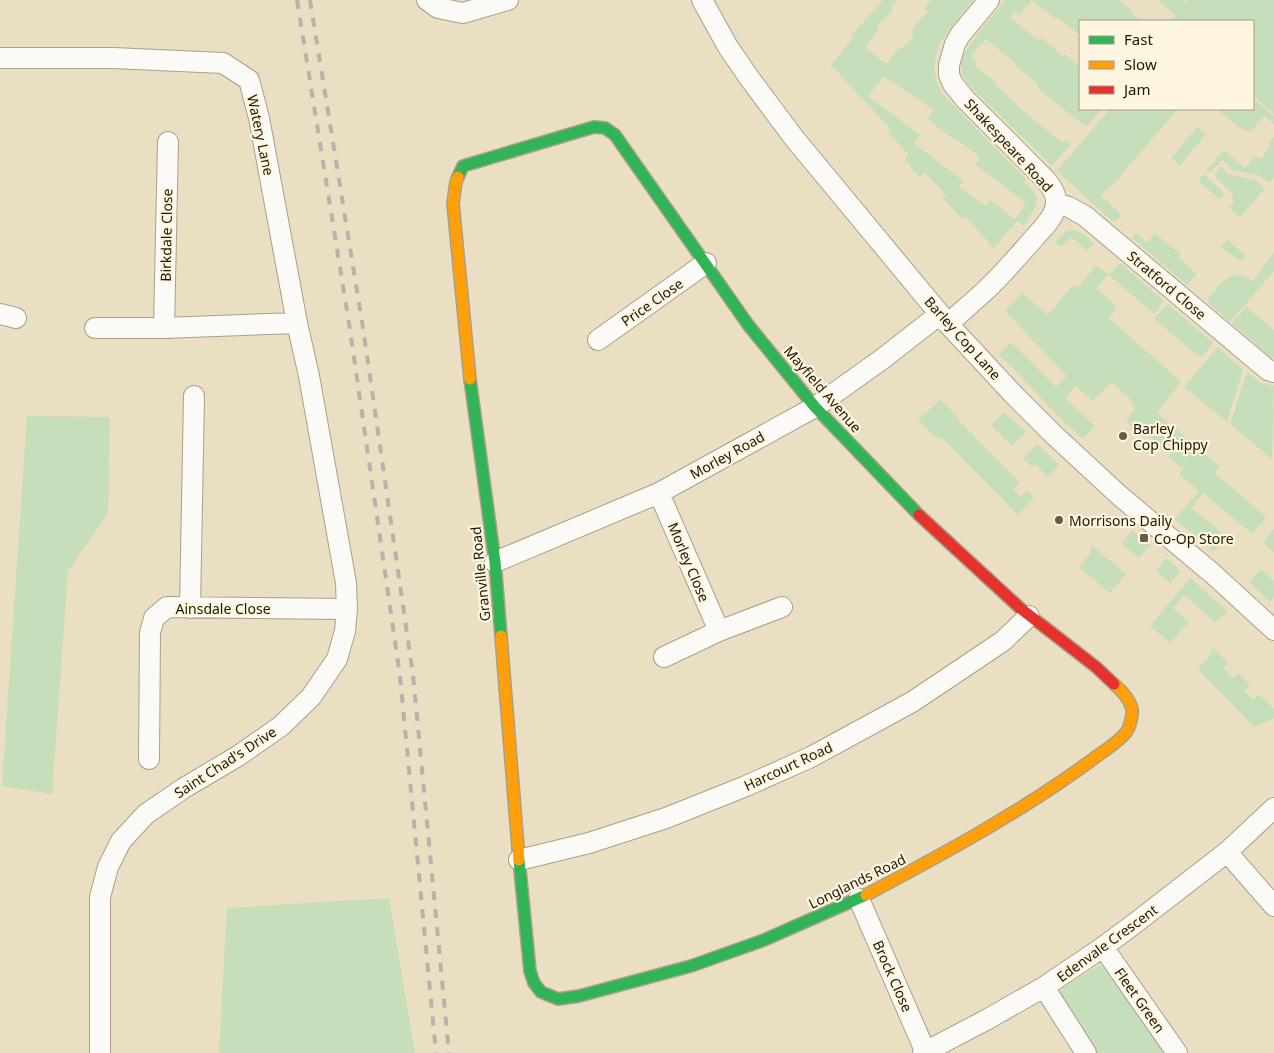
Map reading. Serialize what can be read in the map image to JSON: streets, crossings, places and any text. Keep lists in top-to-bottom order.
{
  "streets": {
    "street": [
      "Watery Lane",
      "Shakespeare Road",
      "Birkdale Close",
      "Stratford Close",
      "Price Close",
      "Barley Cop Lane",
      "Mayfield Avenue",
      "Morley Road",
      "Morley Close",
      "Granville Road",
      "Ainsdale Close",
      "Saint Chad's Drive",
      "Harcourt Road",
      "Longlands Road",
      "Edenvale Crescent",
      "Brock Close",
      "Fleet Green"
    ]
  },
  "crossings": [
    ["Watery Lane", "Saint Chad's Drive"],
    ["Shakespeare Road", "Stratford Close"],
    ["Shakespeare Road", "Barley Cop Lane"],
    ["Shakespeare Road", "Morley Road"],
    ["Price Close", "Mayfield Avenue"],
    ["Barley Cop Lane", "Morley Road"],
    ["Mayfield Avenue", "Morley Road"],
    ["Mayfield Avenue", "Granville Road"],
    ["Mayfield Avenue", "Harcourt Road"],
    ["Mayfield Avenue", "Longlands Road"],
    ["Morley Road", "Morley Close"],
    ["Morley Road", "Granville Road"],
    ["Granville Road", "Harcourt Road"],
    ["Granville Road", "Longlands Road"],
    ["Ainsdale Close", "Saint Chad's Drive"],
    ["Longlands Road", "Brock Close"],
    ["Edenvale Crescent", "Brock Close"],
    ["Edenvale Crescent", "Fleet Green"]
  ],
  "places": {
    "other": ["Barley Cop Chippy", "Morrisons Daily"],
    "transit": ["Co-Op Store"]
  },
  "legend": ["Fast", "Slow", "Jam"]
}
